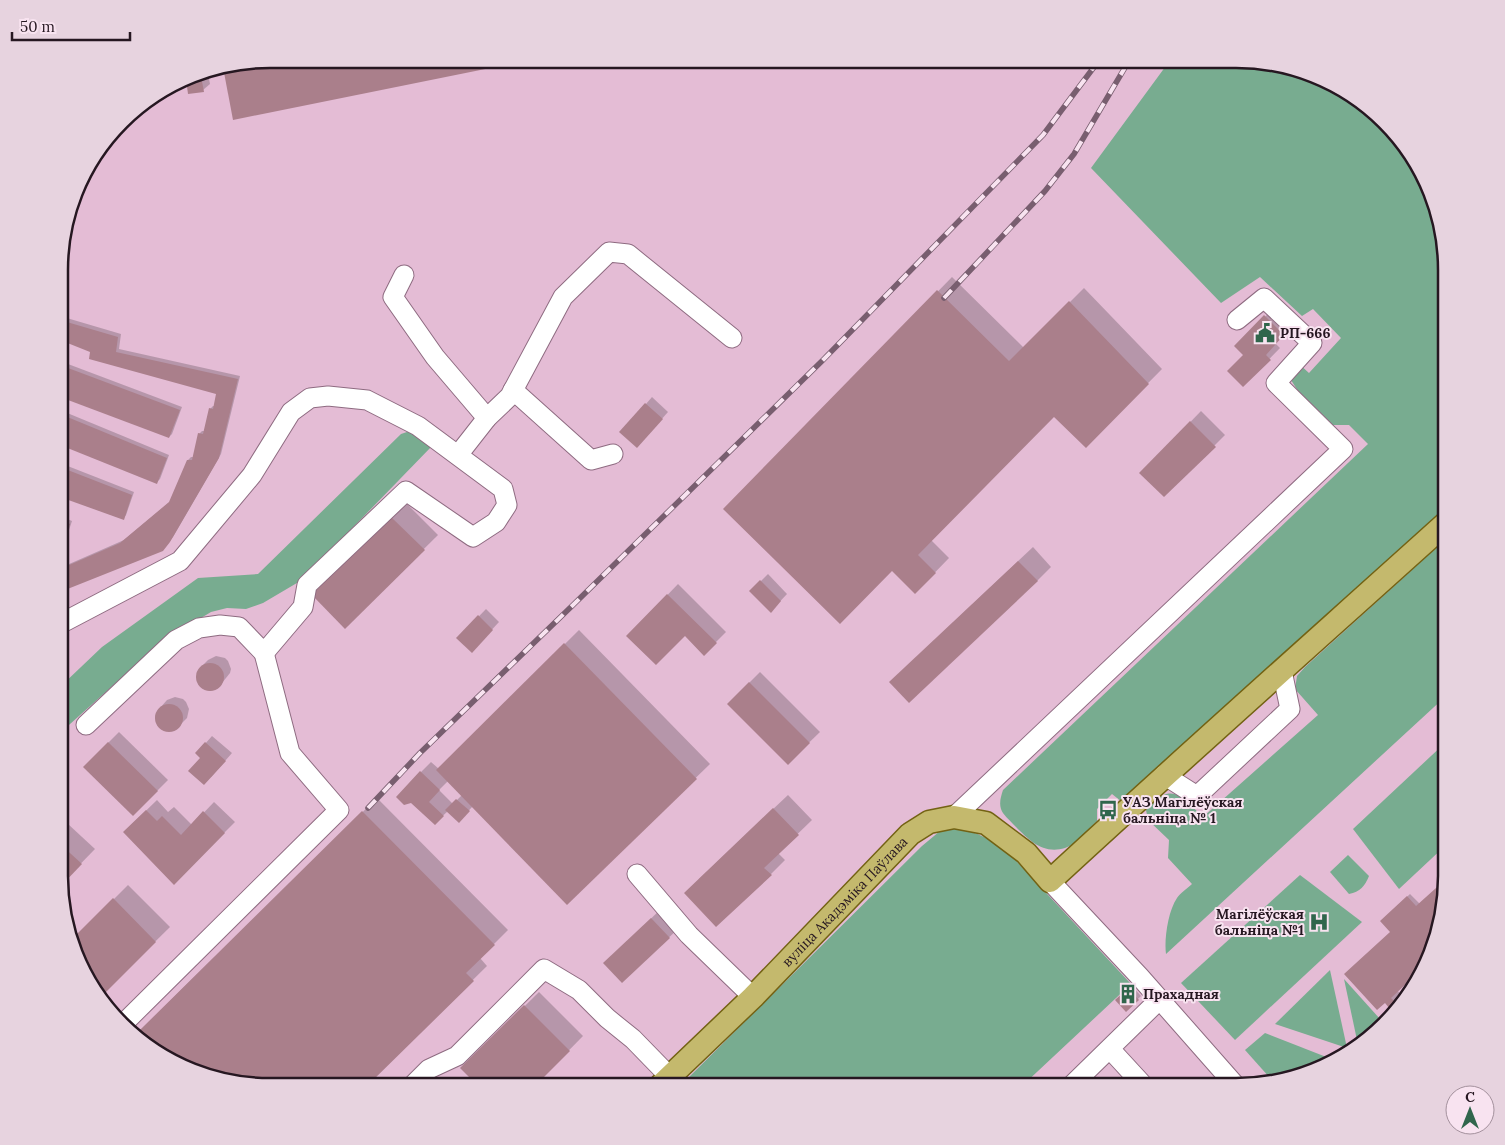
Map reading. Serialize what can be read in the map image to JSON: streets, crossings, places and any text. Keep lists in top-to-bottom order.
{
  "streets": {
    "main road": ["вуліца Акадэміка Паўлава"]
  },
  "places": {
    "public building": ["РП-666"],
    "bus stop": ["УАЗ Магілёўская бальніца № 1"],
    "hospital": ["Магілёўская бальніца №1"],
    "building": ["Прахадная"]
  },
  "scale_bar": "50 m",
  "north": "top"
}
